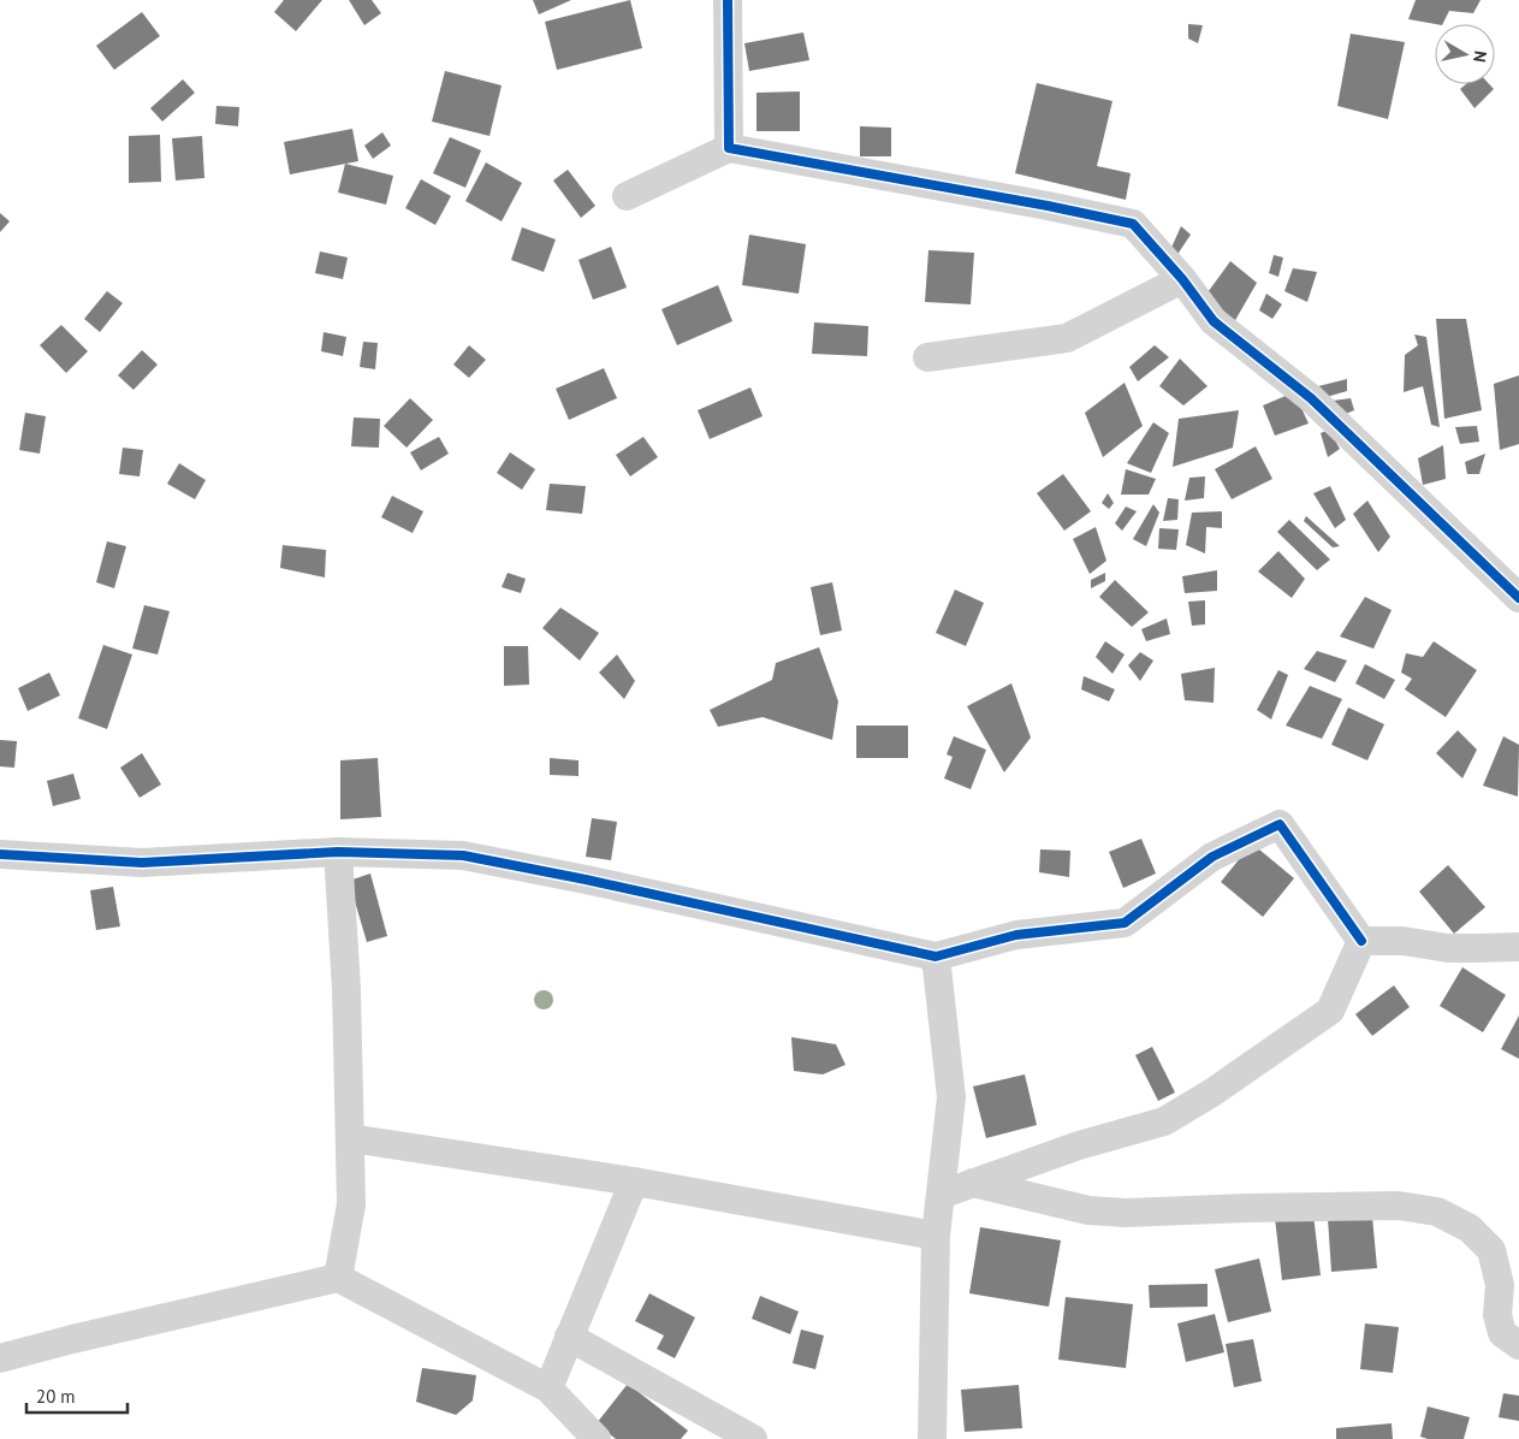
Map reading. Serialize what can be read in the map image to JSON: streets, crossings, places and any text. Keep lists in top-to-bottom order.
{
  "scale_bar": "20 m",
  "north": "right"
}
